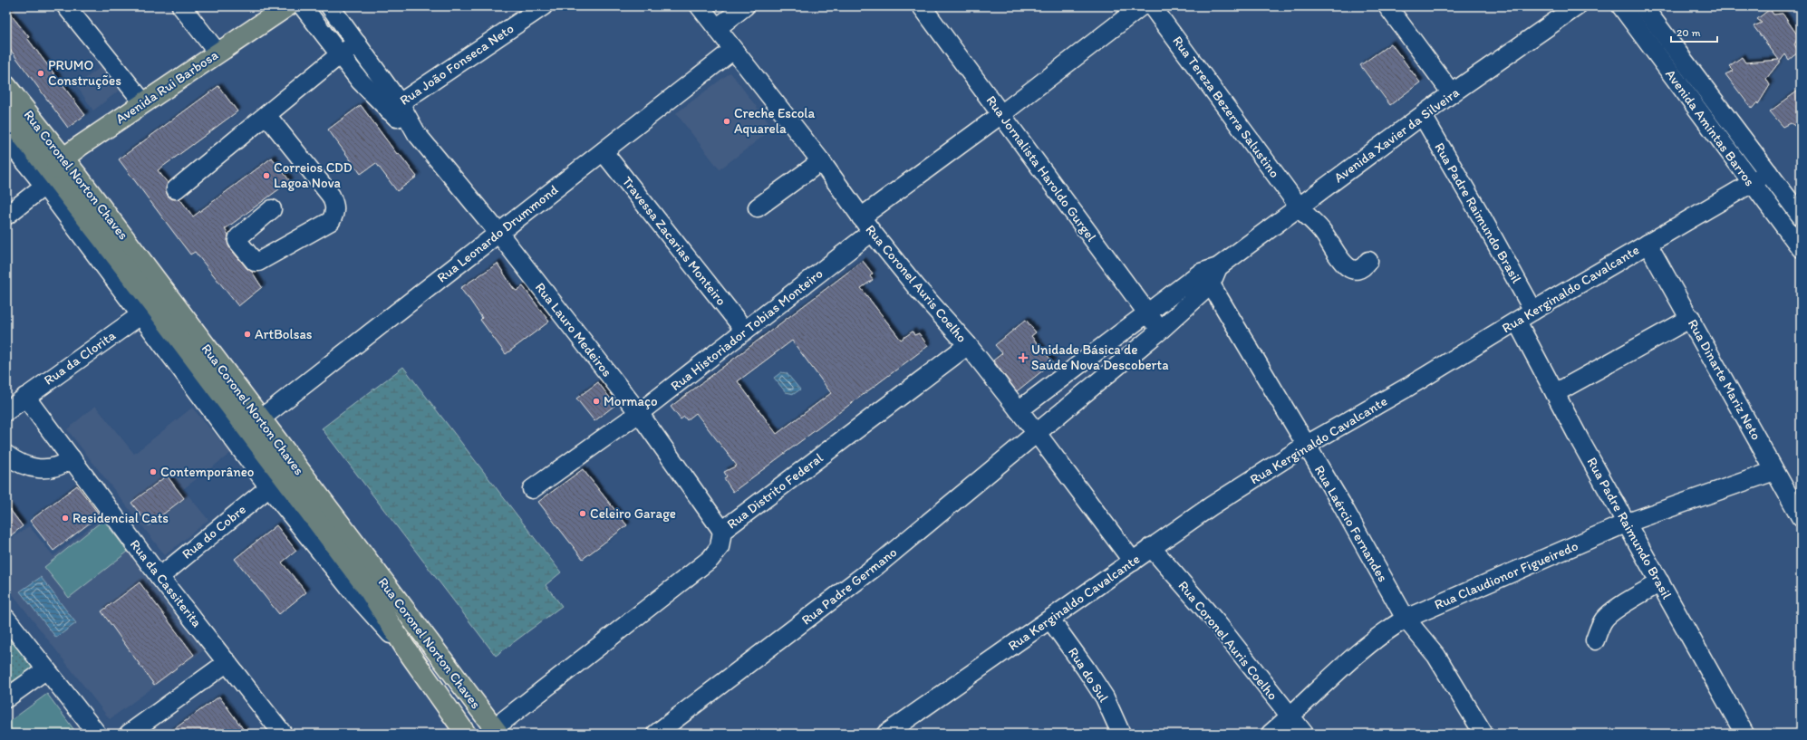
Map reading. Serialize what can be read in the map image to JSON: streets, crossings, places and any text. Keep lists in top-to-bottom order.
{
  "streets": {
    "main road": ["Avenida Rui Barbosa", "Rua Coronel Norton Chaves"],
    "street": [
      "Rua João Fonseca Neto",
      "Rua Tereza Bezerra Salustino",
      "Avenida Amintas Barros",
      "Avenida Xavier da Silveira",
      "Rua Jornalista Haroldo Gurgel",
      "Rua Padre Raimundo Brasil",
      "Rua Leonardo Drummond",
      "Travessa Zacarias Monteiro",
      "Rua Coronel Auris Coelho",
      "Rua Kerginaldo Cavalcante",
      "Rua Lauro Medeiros",
      "Rua Historiador Tobias Monteiro",
      "Rua da Clorita",
      "Rua Dinarte Mariz Neto",
      "Rua Distrito Federal",
      "Rua Laércio Fernandes",
      "Rua do Cobre",
      "Rua Claudionor Figueiredo",
      "Rua da Cassiterita",
      "Rua Padre Germano",
      "Rua do Sul"
    ]
  },
  "crossings": [
    ["Rua João Fonseca Neto", "Rua Lauro Medeiros"],
    ["Avenida Rui Barbosa", "Rua Coronel Norton Chaves"],
    ["Rua Tereza Bezerra Salustino", "Avenida Xavier da Silveira"],
    ["Avenida Amintas Barros", "Rua Kerginaldo Cavalcante"],
    ["Avenida Xavier da Silveira", "Rua Jornalista Haroldo Gurgel"],
    ["Avenida Xavier da Silveira", "Rua Padre Raimundo Brasil"],
    ["Avenida Xavier da Silveira", "Rua Coronel Auris Coelho"],
    ["Avenida Xavier da Silveira", "Rua Laércio Fernandes"],
    ["Avenida Xavier da Silveira", "Rua Padre Germano"],
    ["Rua Coronel Norton Chaves", "Rua Leonardo Drummond"],
    ["Rua Coronel Norton Chaves", "Rua da Clorita"],
    ["Rua Coronel Norton Chaves", "Rua Distrito Federal"],
    ["Rua Coronel Norton Chaves", "Rua do Cobre"],
    ["Rua Padre Raimundo Brasil", "Rua Kerginaldo Cavalcante"],
    ["Rua Padre Raimundo Brasil", "Rua Claudionor Figueiredo"],
    ["Rua Leonardo Drummond", "Travessa Zacarias Monteiro"],
    ["Rua Leonardo Drummond", "Rua Coronel Auris Coelho"],
    ["Rua Leonardo Drummond", "Rua Lauro Medeiros"],
    ["Travessa Zacarias Monteiro", "Rua Historiador Tobias Monteiro"],
    ["Rua Coronel Auris Coelho", "Rua Kerginaldo Cavalcante"],
    ["Rua Coronel Auris Coelho", "Rua Historiador Tobias Monteiro"],
    ["Rua Coronel Auris Coelho", "Rua Distrito Federal"],
    ["Rua Coronel Auris Coelho", "Rua Claudionor Figueiredo"],
    ["Rua Coronel Auris Coelho", "Rua Padre Germano"],
    ["Rua Kerginaldo Cavalcante", "Rua Dinarte Mariz Neto"],
    ["Rua Kerginaldo Cavalcante", "Rua Laércio Fernandes"],
    ["Rua Kerginaldo Cavalcante", "Rua do Sul"],
    ["Rua Lauro Medeiros", "Rua Historiador Tobias Monteiro"],
    ["Rua Lauro Medeiros", "Rua Distrito Federal"],
    ["Rua da Clorita", "Rua da Cassiterita"],
    ["Rua Dinarte Mariz Neto", "Rua Claudionor Figueiredo"],
    ["Rua Laércio Fernandes", "Rua Claudionor Figueiredo"],
    ["Rua do Cobre", "Rua da Cassiterita"]
  ],
  "places": {
    "other": [
      "PRUMO Construções",
      "Creche Escola Aquarela",
      "Correios CDD Lagoa Nova",
      "ArtBolsas",
      "Mormaço",
      "Contemporâneo",
      "Celeiro Garage",
      "Residencial Cats"
    ],
    "health": ["Unidade Básica de Saúde Nova Descoberta"]
  },
  "scale_bar": "20 m"
}
